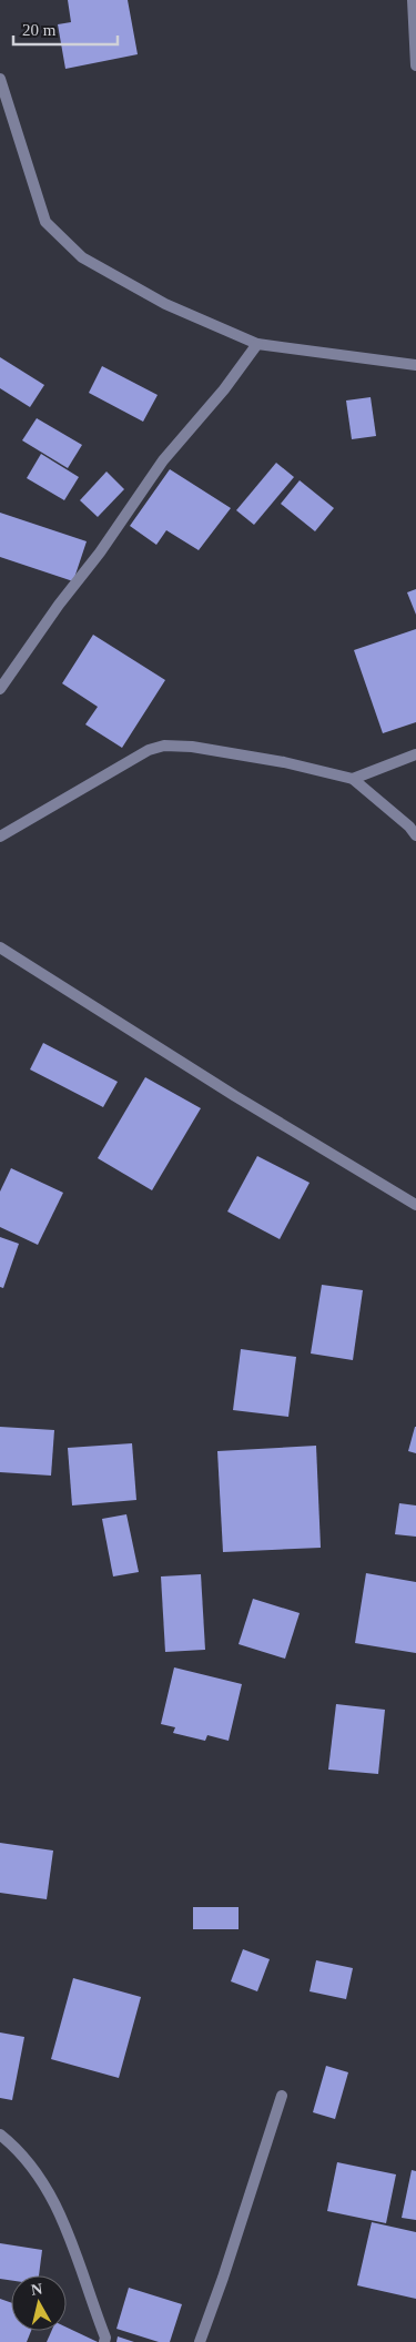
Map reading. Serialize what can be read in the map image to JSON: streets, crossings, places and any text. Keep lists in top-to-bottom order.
{
  "scale_bar": "20 m",
  "north": "top"
}
